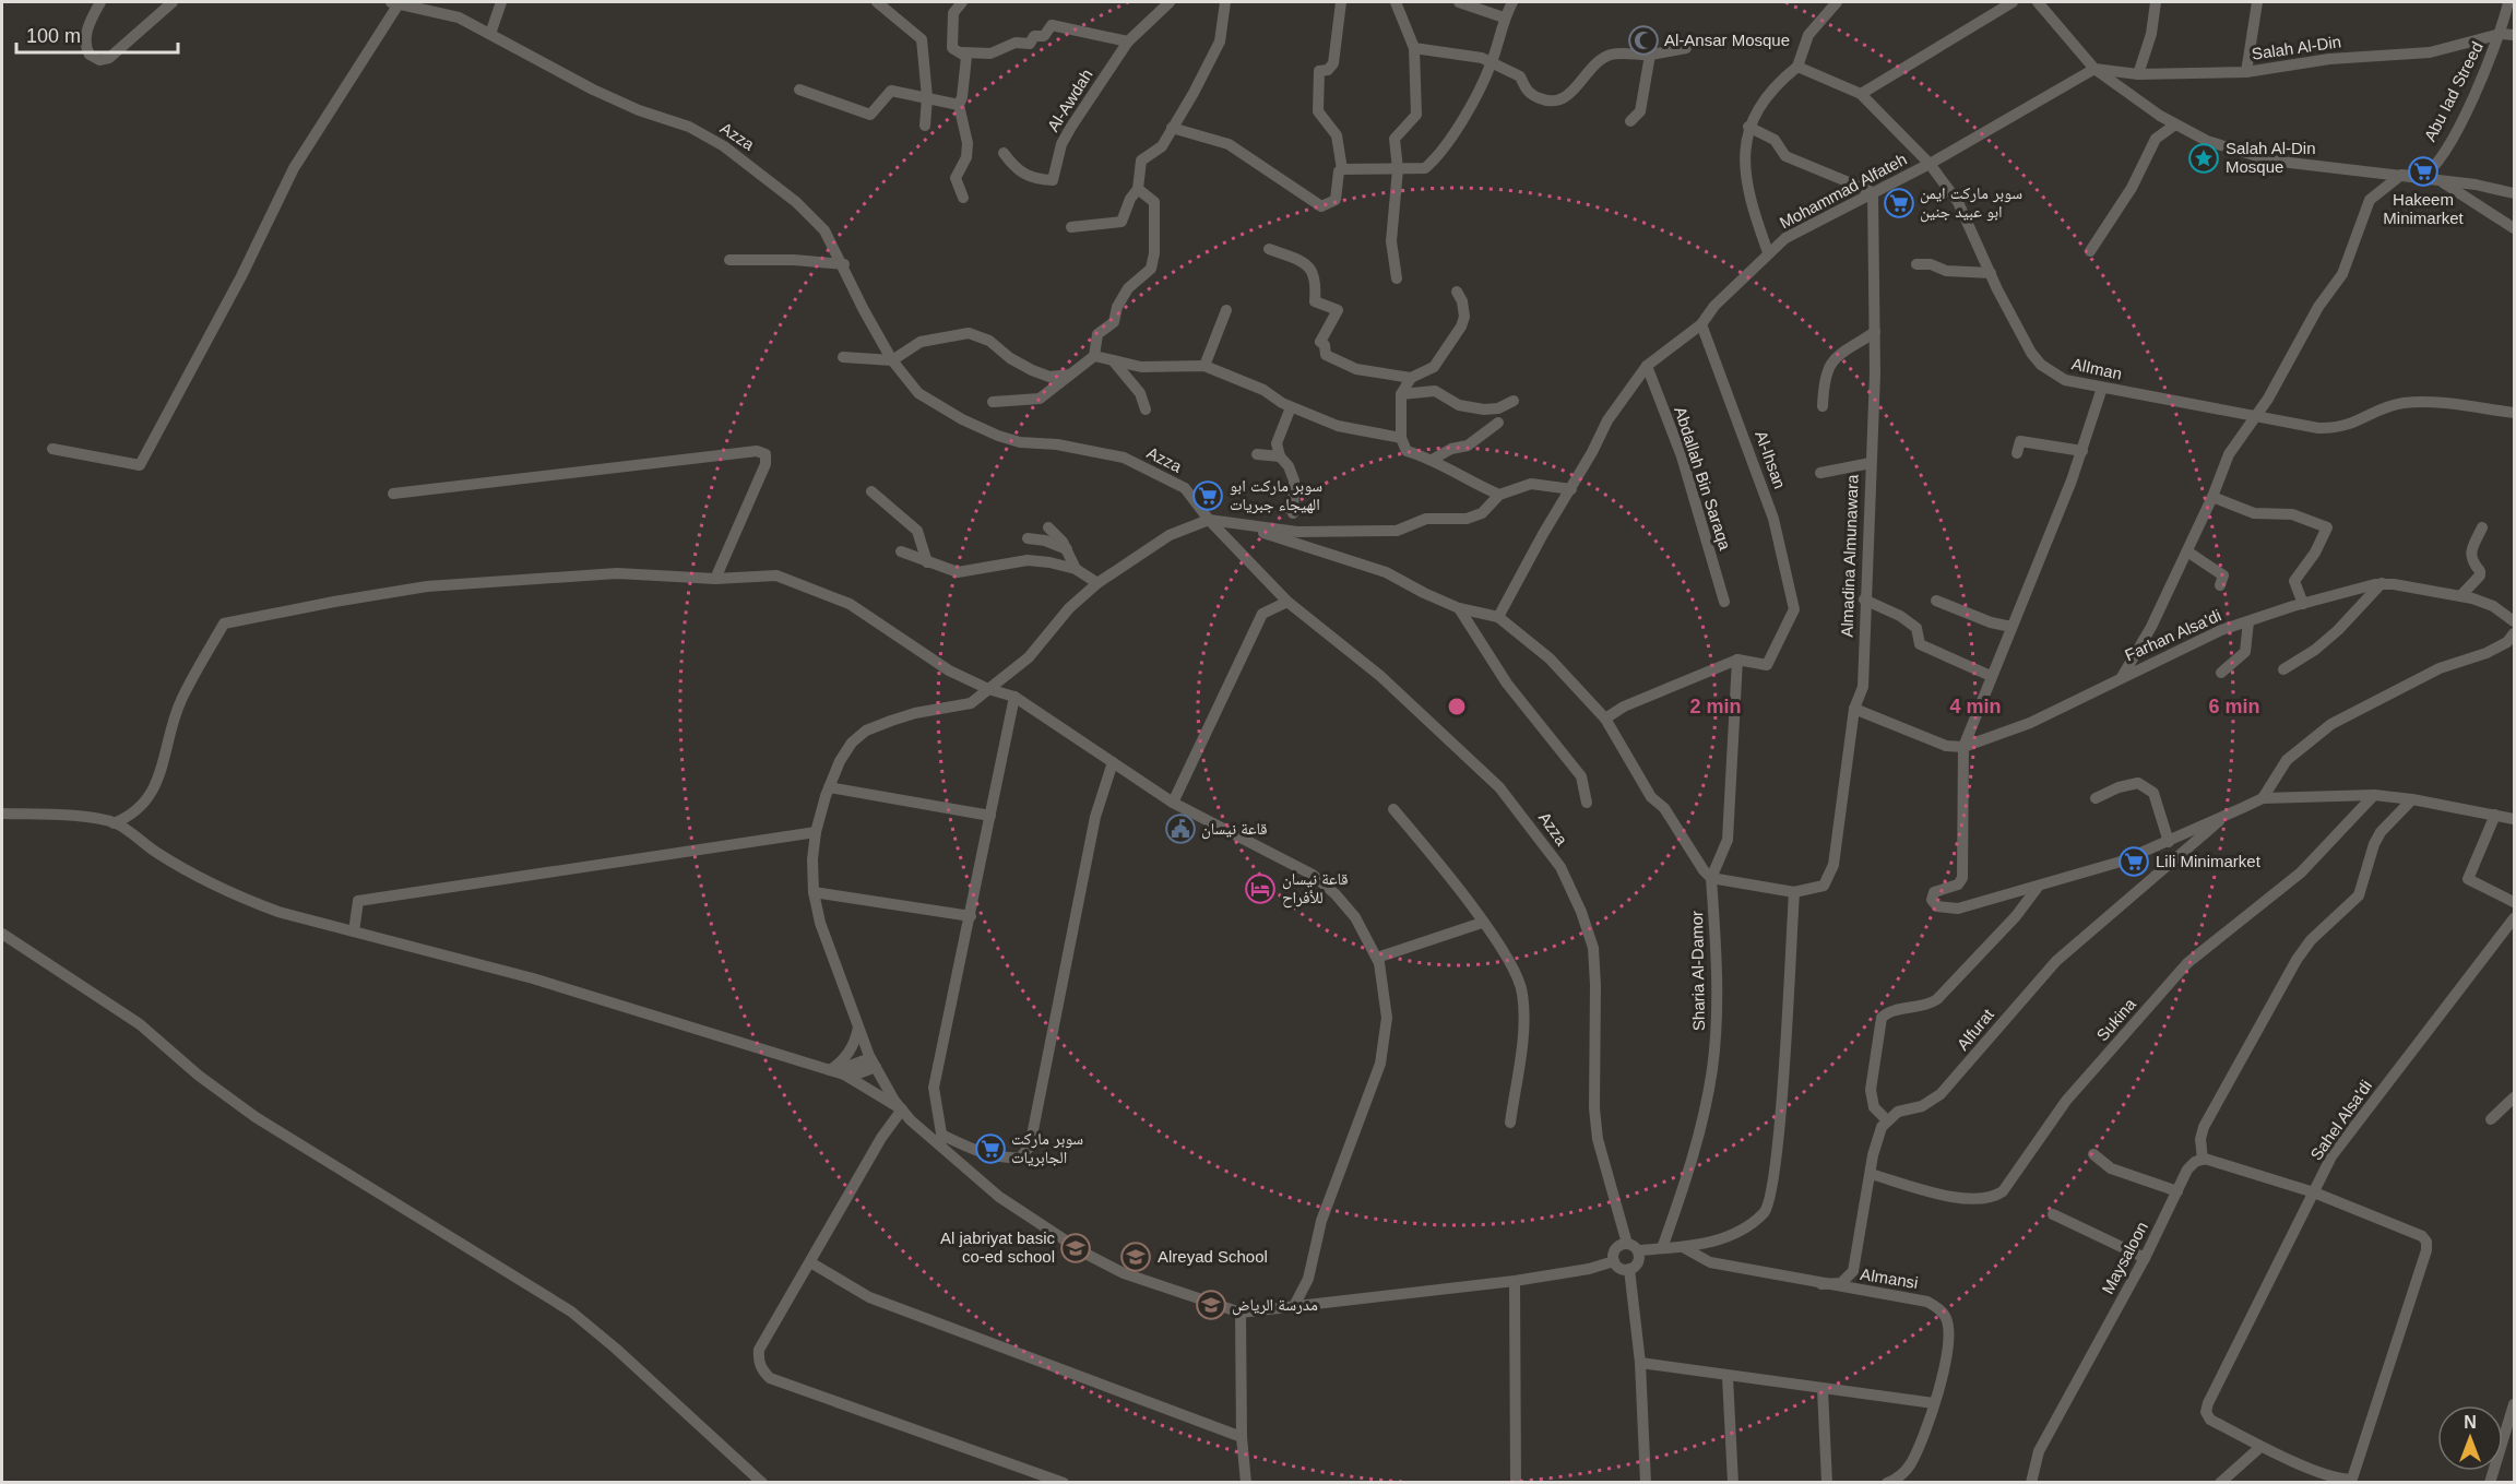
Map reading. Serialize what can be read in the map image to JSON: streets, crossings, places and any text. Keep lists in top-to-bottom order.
{
  "streets": {
    "street": [
      "Salah Al-Din",
      "Abu Iad Streed",
      "Al-Awdah",
      "Azza",
      "Mohammad Alfateh",
      "AlIman",
      "Al-Ihsan",
      "Abdallah Bin Saraqa",
      "Almadina Almunawara",
      "Farhan Alsa'di",
      "Sharia Al-Damor",
      "Sukina",
      "Alfurat",
      "Sahel Alsa'di",
      "Maysaloon",
      "Almansi"
    ]
  },
  "crossings": [
    ["Salah Al-Din", "Abu Iad Streed"],
    ["Salah Al-Din", "Mohammad Alfateh"],
    ["Mohammad Alfateh", "AlIman"],
    ["Mohammad Alfateh", "Al-Ihsan"],
    ["Mohammad Alfateh", "Abdallah Bin Saraqa"],
    ["Mohammad Alfateh", "Almadina Almunawara"]
  ],
  "places": {
    "mosque": ["Al-Ansar Mosque"],
    "place": ["Salah Al-Din Mosque"],
    "supermarket": [
      "Hakeem Minimarket",
      "سوبر ماركت ايمن ابو عبيد جنين",
      "سوبر ماركت ابو الهيجاء جبريات",
      "Lili Minimarket",
      "سوبر ماركت الجابريات"
    ],
    "public building": ["قاعة نيسان"],
    "hotel": ["قاعة نيسان للأفراح"],
    "school or university": ["Al jabriyat basic co-ed school", "Alreyad School", "مدرسة الرياض"]
  },
  "scale_bar": "100 m",
  "north": "top",
  "rings": ["2 min", "4 min", "6 min"]
}
